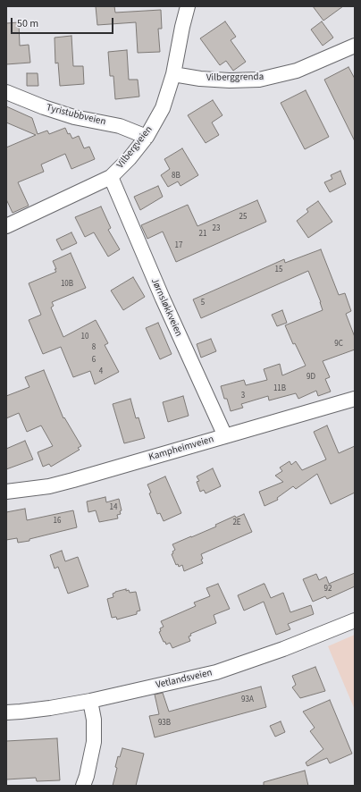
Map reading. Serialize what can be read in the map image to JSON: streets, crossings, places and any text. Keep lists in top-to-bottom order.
{
  "streets": {
    "street": [
      "Vilberggrenda",
      "Tyristubbveien",
      "Vilbergveien",
      "Jørnsløkkveien",
      "Kampheimveien",
      "Vetlandsveien"
    ]
  },
  "crossings": [
    ["Vilberggrenda", "Vilbergveien"],
    ["Tyristubbveien", "Vilbergveien"],
    ["Vilbergveien", "Jørnsløkkveien"],
    ["Jørnsløkkveien", "Kampheimveien"]
  ],
  "house_numbers": [
    "8B",
    "25",
    "23",
    "21",
    "17",
    "15",
    "10B",
    "5",
    "10",
    "9C",
    "8",
    "6",
    "4",
    "9D",
    "11B",
    "3",
    "14",
    "16",
    "2E",
    "92",
    "93A",
    "93B"
  ],
  "scale_bar": "50 m"
}
